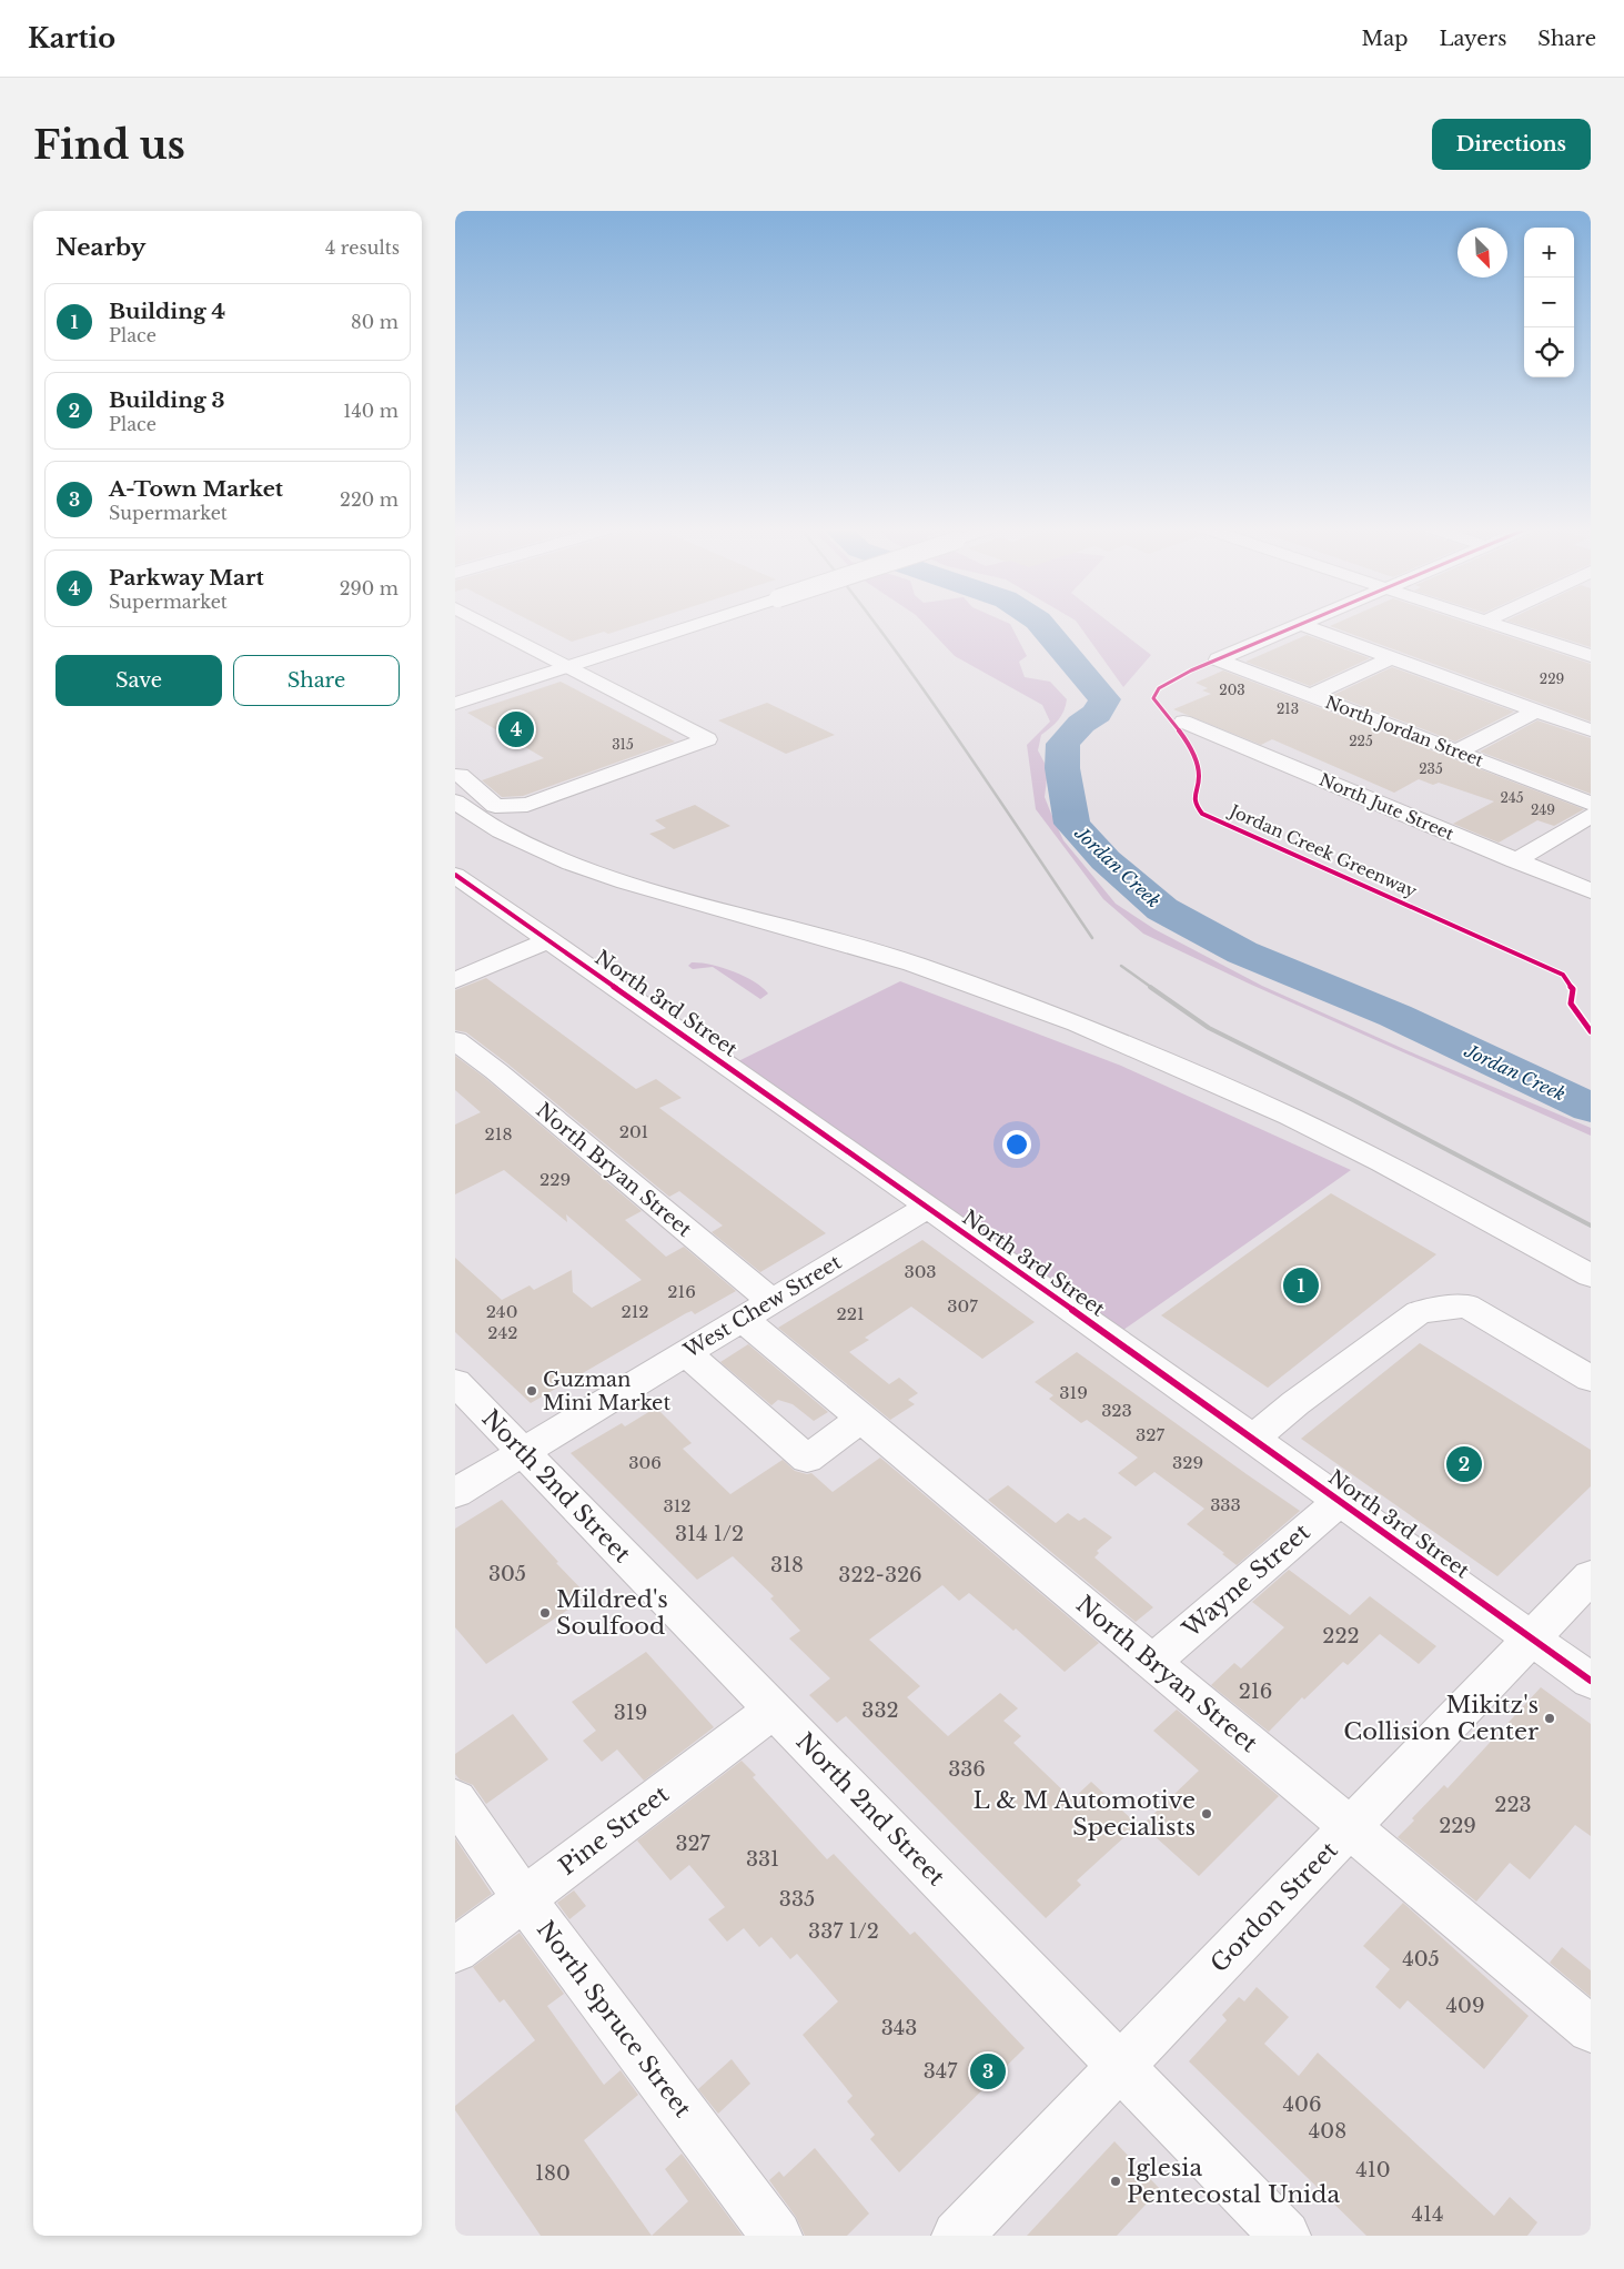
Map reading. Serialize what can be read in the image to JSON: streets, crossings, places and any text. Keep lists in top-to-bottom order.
{
  "streets": {
    "street": [
      "North Jordan Street",
      "North Jute Street",
      "North 3rd Street",
      "North Bryan Street",
      "West Chew Street",
      "North 2nd Street",
      "Wayne Street",
      "Pine Street",
      "Gordon Street",
      "North Spruce Street"
    ],
    "cycle path": ["Jordan Creek Greenway"]
  },
  "crossings": [
    ["North 3rd Street", "West Chew Street"],
    ["North 3rd Street", "Wayne Street"],
    ["North 3rd Street", "Gordon Street"],
    ["North Bryan Street", "West Chew Street"],
    ["North Bryan Street", "Wayne Street"],
    ["North Bryan Street", "Gordon Street"],
    ["West Chew Street", "North 2nd Street"],
    ["North 2nd Street", "Pine Street"],
    ["North 2nd Street", "Gordon Street"],
    ["Pine Street", "North Spruce Street"]
  ],
  "water": ["Jordan Creek"],
  "places": [
    "Guzman Mini Market",
    "Mildred's Soulfood",
    "Mikitz's Collision Center",
    "L & M Automotive Specialists",
    "Iglesia Pentecostal Unida"
  ],
  "house_numbers": [
    "229",
    "203",
    "213",
    "225",
    "315",
    "235",
    "245",
    "249",
    "201",
    "218",
    "229",
    "303",
    "216",
    "307",
    "240",
    "212",
    "221",
    "242",
    "319",
    "323",
    "327",
    "306",
    "329",
    "333",
    "312",
    "314 1/2",
    "318",
    "305",
    "322-326",
    "222",
    "216",
    "332",
    "319",
    "336",
    "223",
    "229",
    "327",
    "331",
    "335",
    "337 1/2",
    "405",
    "409",
    "343",
    "347",
    "406",
    "408",
    "410",
    "180",
    "414"
  ],
  "north": "bottom right",
  "page": {
    "header": "Kartio",
    "nav": ["Map", "Layers", "Share"],
    "buttons": [
      "Directions",
      ["Save", "Share"]
    ],
    "title": "Find us",
    "heading": ["Nearby", "4 results"],
    "map_buttons": ["+", "−"],
    "list": [
      {
        "mark": "1",
        "name": "Building 4",
        "note": "Place",
        "value": "80 m"
      },
      {
        "mark": "2",
        "name": "Building 3",
        "note": "Place",
        "value": "140 m"
      },
      {
        "mark": "3",
        "name": "A-Town Market",
        "note": "Supermarket",
        "value": "220 m"
      },
      {
        "mark": "4",
        "name": "Parkway Mart",
        "note": "Supermarket",
        "value": "290 m"
      }
    ],
    "pins": [
      "4",
      "1",
      "2",
      "3"
    ]
  }
}
